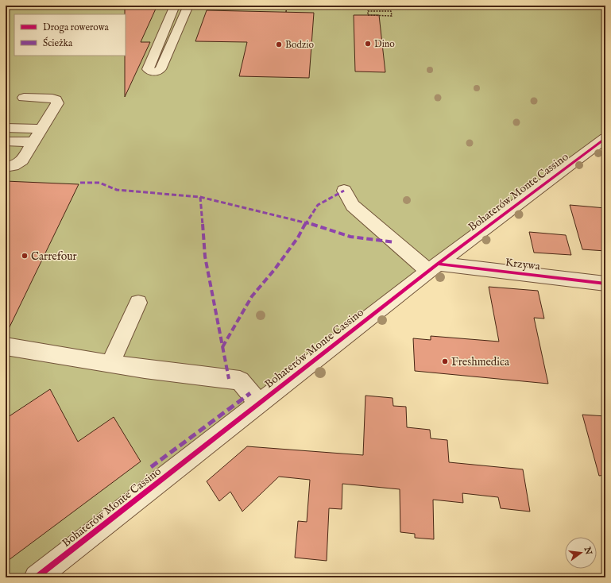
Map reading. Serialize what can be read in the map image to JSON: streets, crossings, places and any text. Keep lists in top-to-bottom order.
{
  "streets": {
    "street": ["Bohaterów Monte Cassino", "Krzywa"]
  },
  "crossings": [
    ["Bohaterów Monte Cassino", "Krzywa"]
  ],
  "places": [
    "Dino",
    "Bodzio",
    "Carrefour",
    "Freshmedica"
  ],
  "legend": ["Droga rowerowa", "Ścieżka"],
  "north": "right"
}
